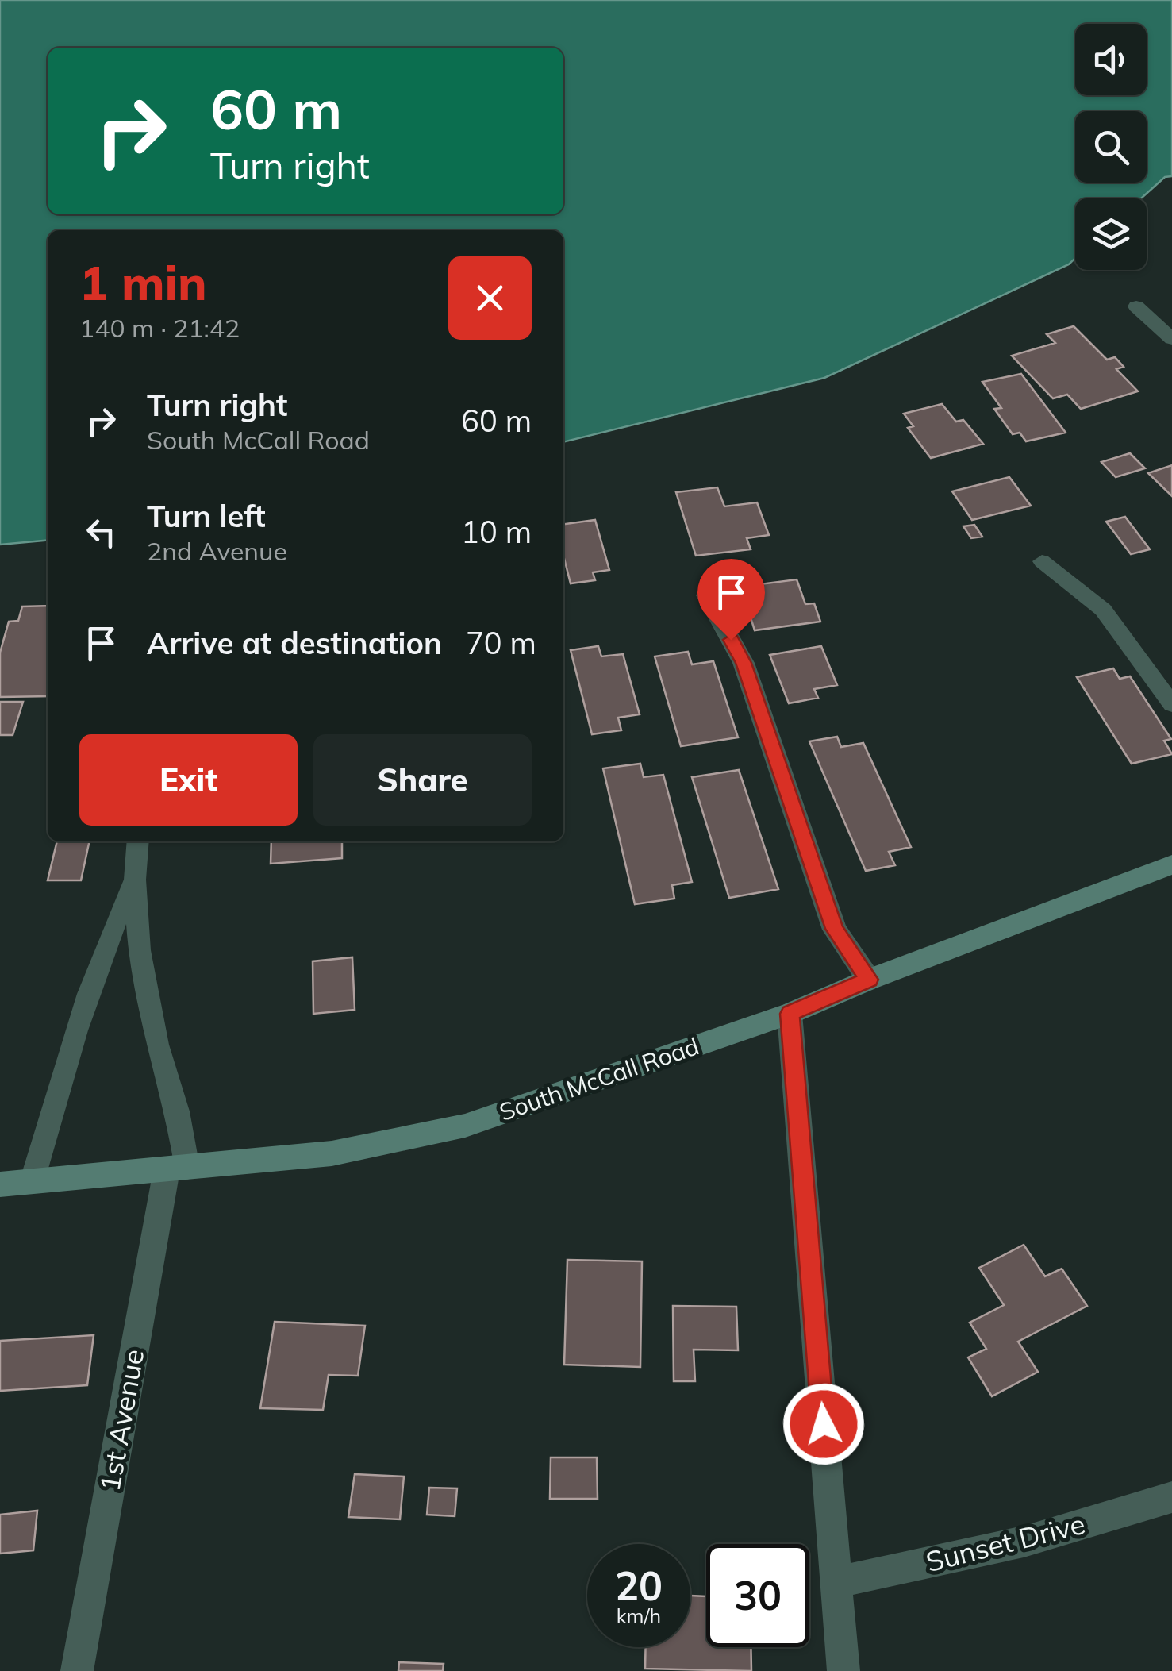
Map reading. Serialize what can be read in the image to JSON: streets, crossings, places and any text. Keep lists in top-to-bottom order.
{
  "streets": {
    "street": ["South McCall Road", "1st Avenue", "Sunset Drive"]
  },
  "crossings": [
    ["South McCall Road", "1st Avenue"]
  ],
  "page": {
    "turn": ["60 m", "Turn right"],
    "heading": ["1 min", "140 m · 21:42"],
    "list": [
      {
        "name": "Turn right",
        "note": "South McCall Road",
        "value": "60 m"
      },
      {
        "name": "Turn left",
        "note": "2nd Avenue",
        "value": "10 m"
      },
      {
        "name": "Arrive at destination",
        "value": "70 m"
      }
    ],
    "buttons": ["Exit", "Share"],
    "speed": "20 km/h",
    "limit": "30"
  }
}
